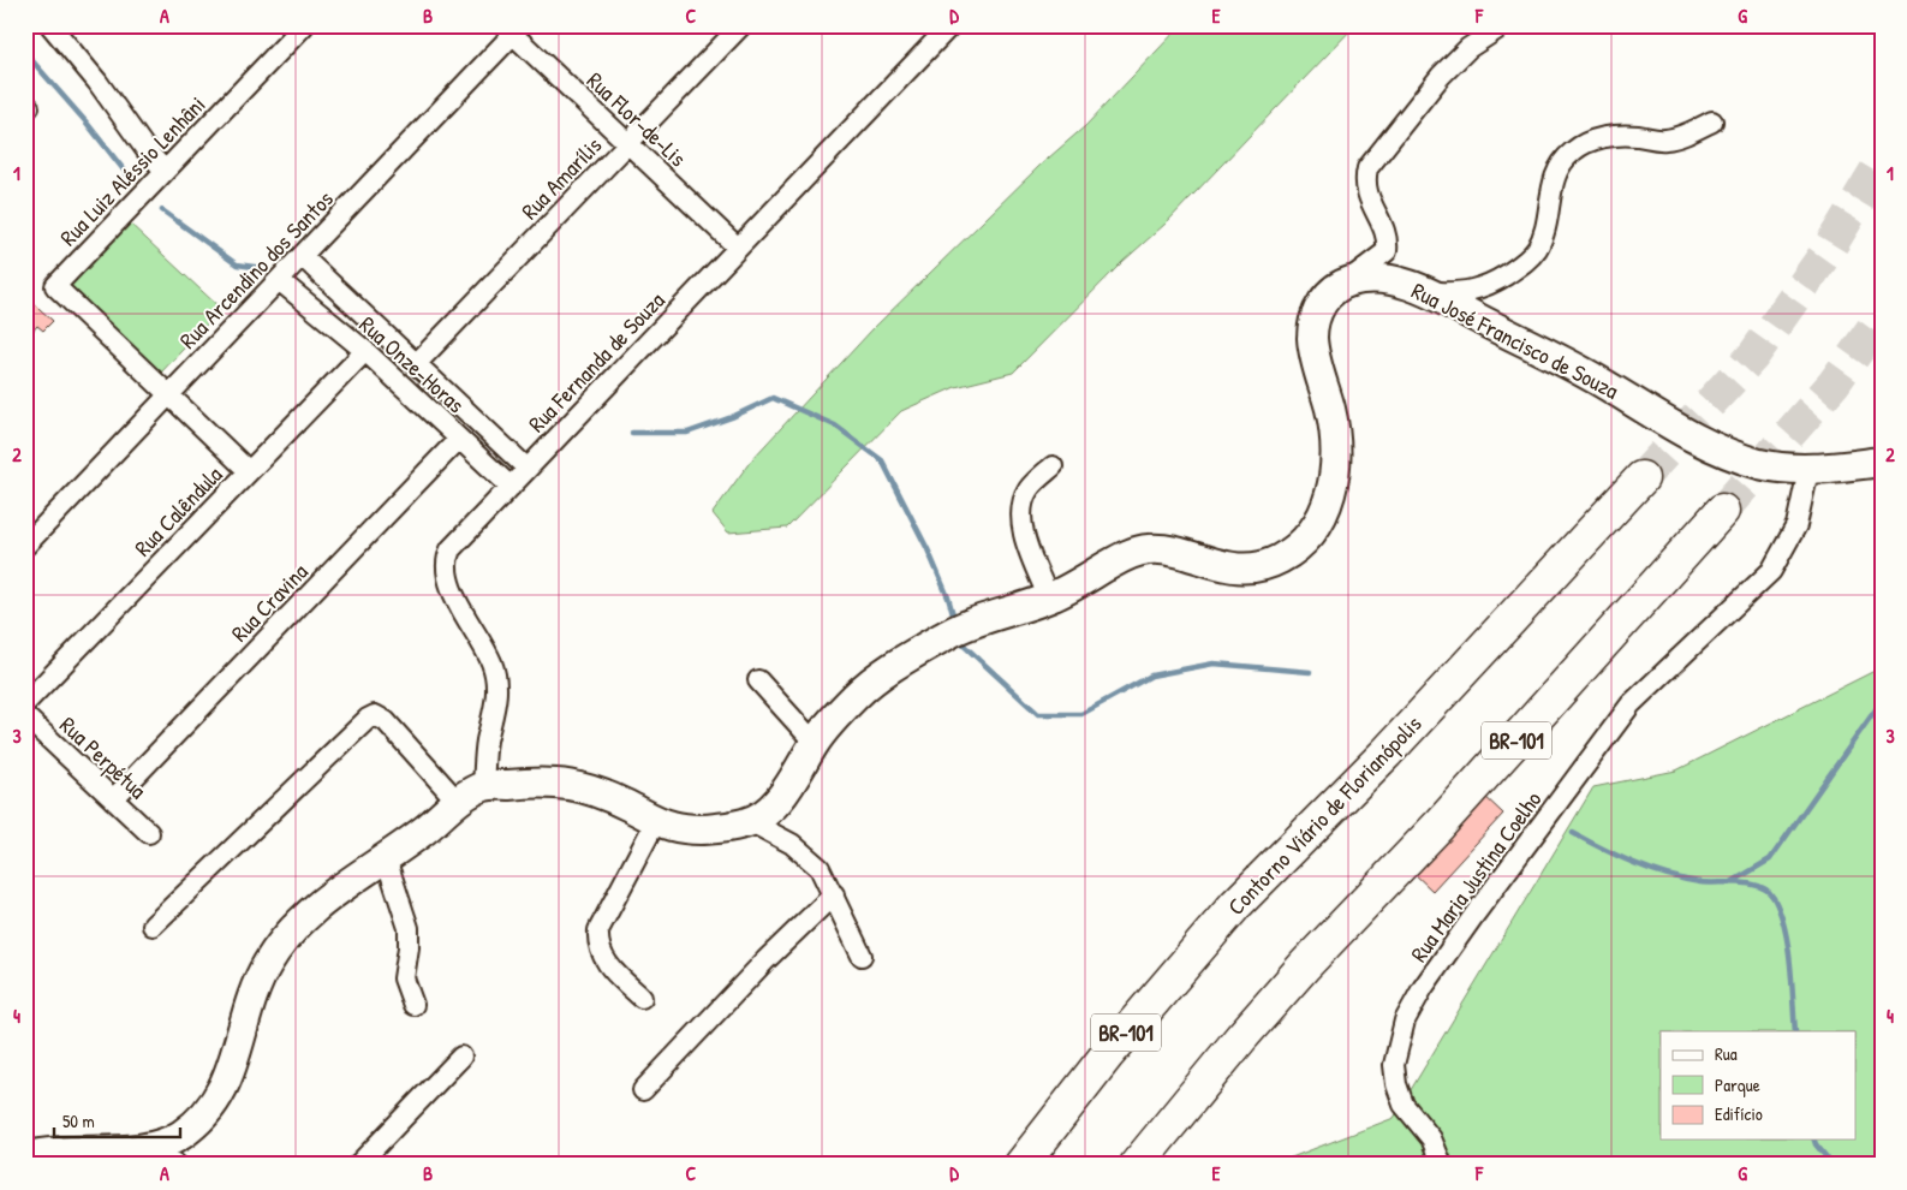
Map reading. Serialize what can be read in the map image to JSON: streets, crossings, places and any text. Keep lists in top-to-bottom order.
{
  "streets": {
    "highway": ["BR-101", "Contorno Viário de Florianópolis"],
    "street": [
      "Rua Flor-de-Lis",
      "Rua Luiz Aléssio Lenhâni",
      "Rua Amarílis",
      "Rua Arcendino dos Santos",
      "Rua José Francisco de Souza",
      "Rua Fernanda de Souza",
      "Rua Onze-Horas",
      "Rua Calêndula",
      "Rua Cravina",
      "Rua Perpétua",
      "Rua Maria Justina Coelho"
    ]
  },
  "crossings": [
    ["Rua Flor-de-Lis", "Rua Amarílis"],
    ["Rua Flor-de-Lis", "Rua Arcendino dos Santos"],
    ["Rua Flor-de-Lis", "Rua Fernanda de Souza"],
    ["Rua Luiz Aléssio Lenhâni", "Rua Arcendino dos Santos"],
    ["Rua Luiz Aléssio Lenhâni", "Rua Calêndula"],
    ["Rua Amarílis", "Rua Onze-Horas"],
    ["Rua Arcendino dos Santos", "Rua Onze-Horas"],
    ["Rua José Francisco de Souza", "Rua Maria Justina Coelho"],
    ["Rua Fernanda de Souza", "Rua Onze-Horas"],
    ["Rua Onze-Horas", "Rua Calêndula"],
    ["Rua Onze-Horas", "Rua Cravina"],
    ["Rua Cravina", "Rua Perpétua"]
  ],
  "legend": ["Rua", "Parque", "Edifício"],
  "scale_bar": "50 m",
  "grid": {
    "columns": [
      "A",
      "B",
      "C",
      "D",
      "E",
      "F",
      "G"
    ],
    "rows": [
      "1",
      "2",
      "3",
      "4"
    ]
  }
}
